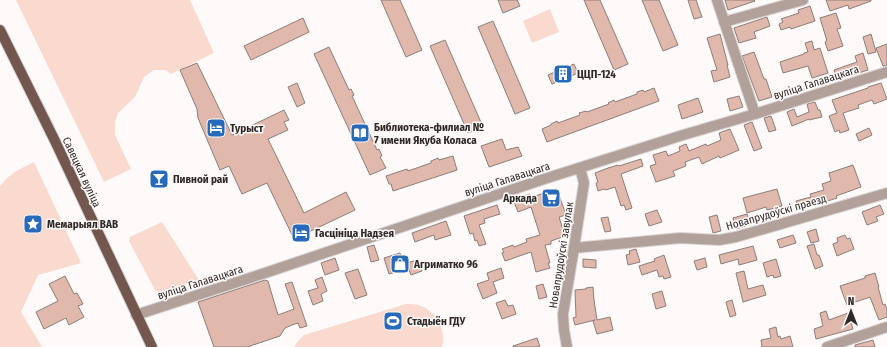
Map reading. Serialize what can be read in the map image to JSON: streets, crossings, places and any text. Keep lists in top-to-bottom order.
{
  "streets": {
    "main road": ["Савецкая вуліца"],
    "street": ["вуліца Галавацкага", "Новапрудоўскі праезд", "Новапрудоўскі завулак"]
  },
  "crossings": [
    ["вуліца Галавацкага", "Савецкая вуліца"],
    ["вуліца Галавацкага", "Новапрудоўскі завулак"],
    ["Новапрудоўскі праезд", "Новапрудоўскі завулак"]
  ],
  "places": {
    "building": ["ЦЦП-124"],
    "hotel": ["Турыст", "Гасцініца Надзея"],
    "library": ["Библиотека-филиал № 7 имени Якуба Коласа"],
    "bar": ["Пивной рай"],
    "supermarket": ["Аркада"],
    "place": ["Мемарыял ВАВ"],
    "shop": ["Агриматко 96"],
    "sports": ["Стадыён ГДУ"]
  },
  "north": "top"
}
